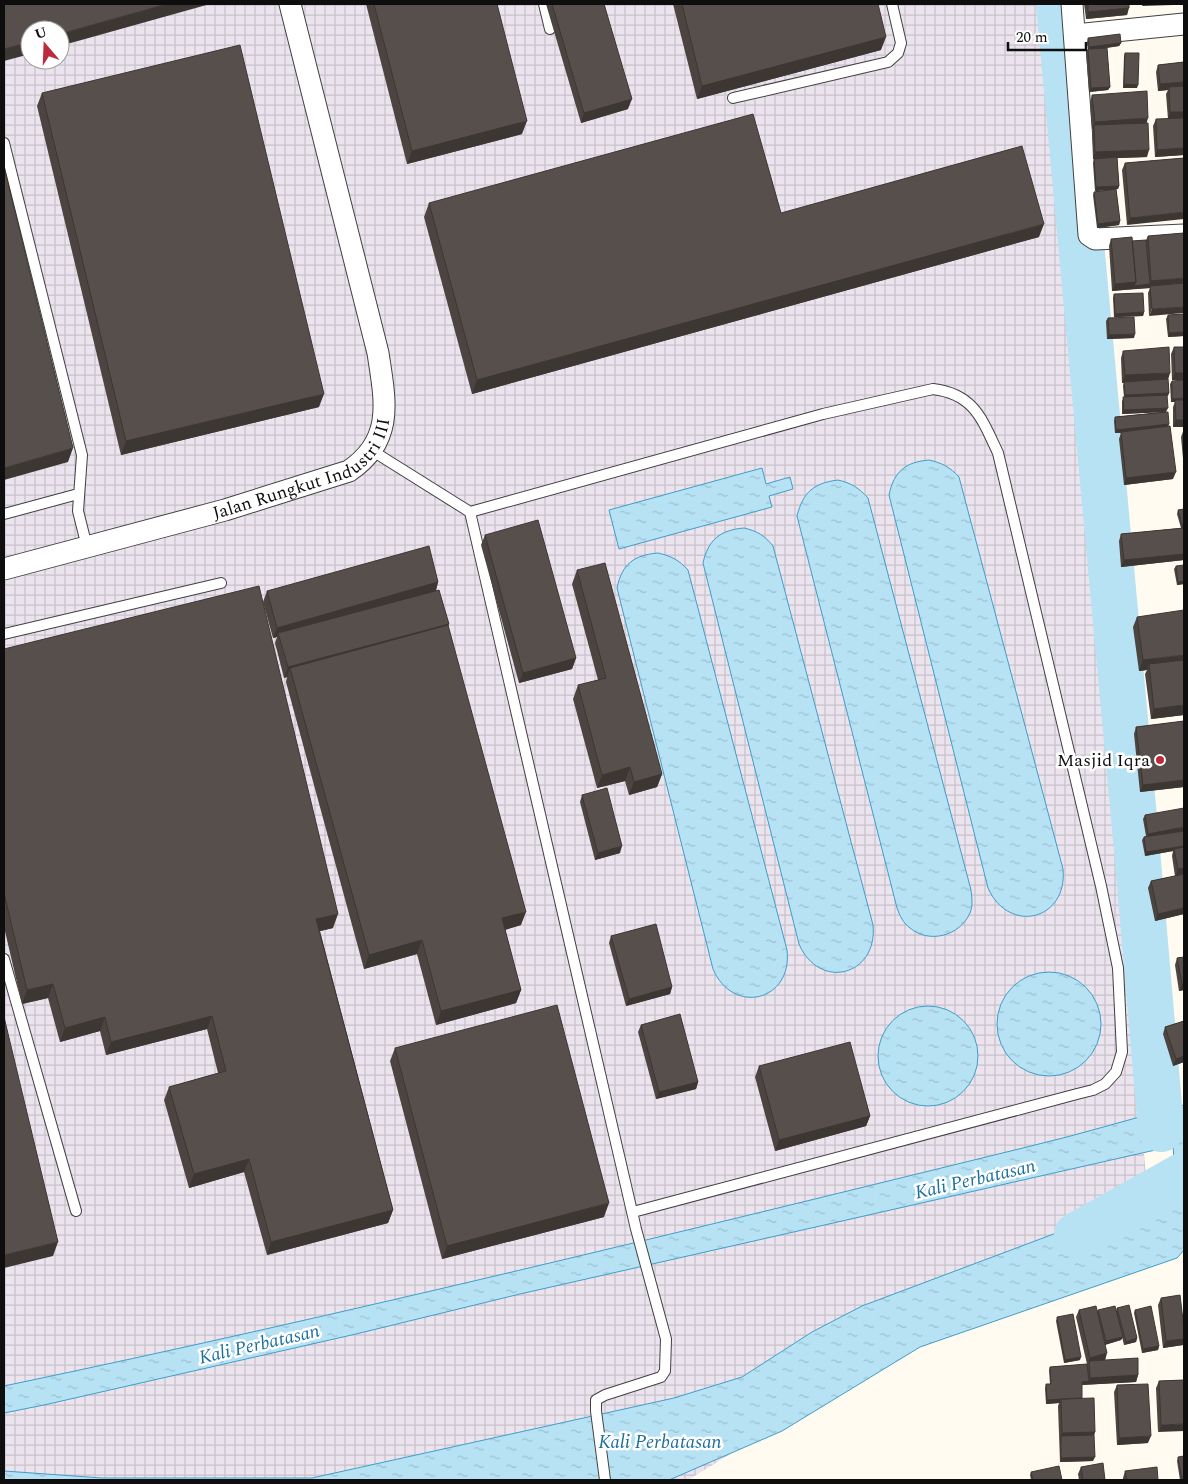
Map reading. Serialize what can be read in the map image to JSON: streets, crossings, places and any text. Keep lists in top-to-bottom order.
{
  "streets": {
    "street": ["Jalan Rungkut Industri III"]
  },
  "water": ["Kali Perbatasan"],
  "places": ["Masjid Iqra"],
  "scale_bar": "20 m",
  "north": "top"
}
